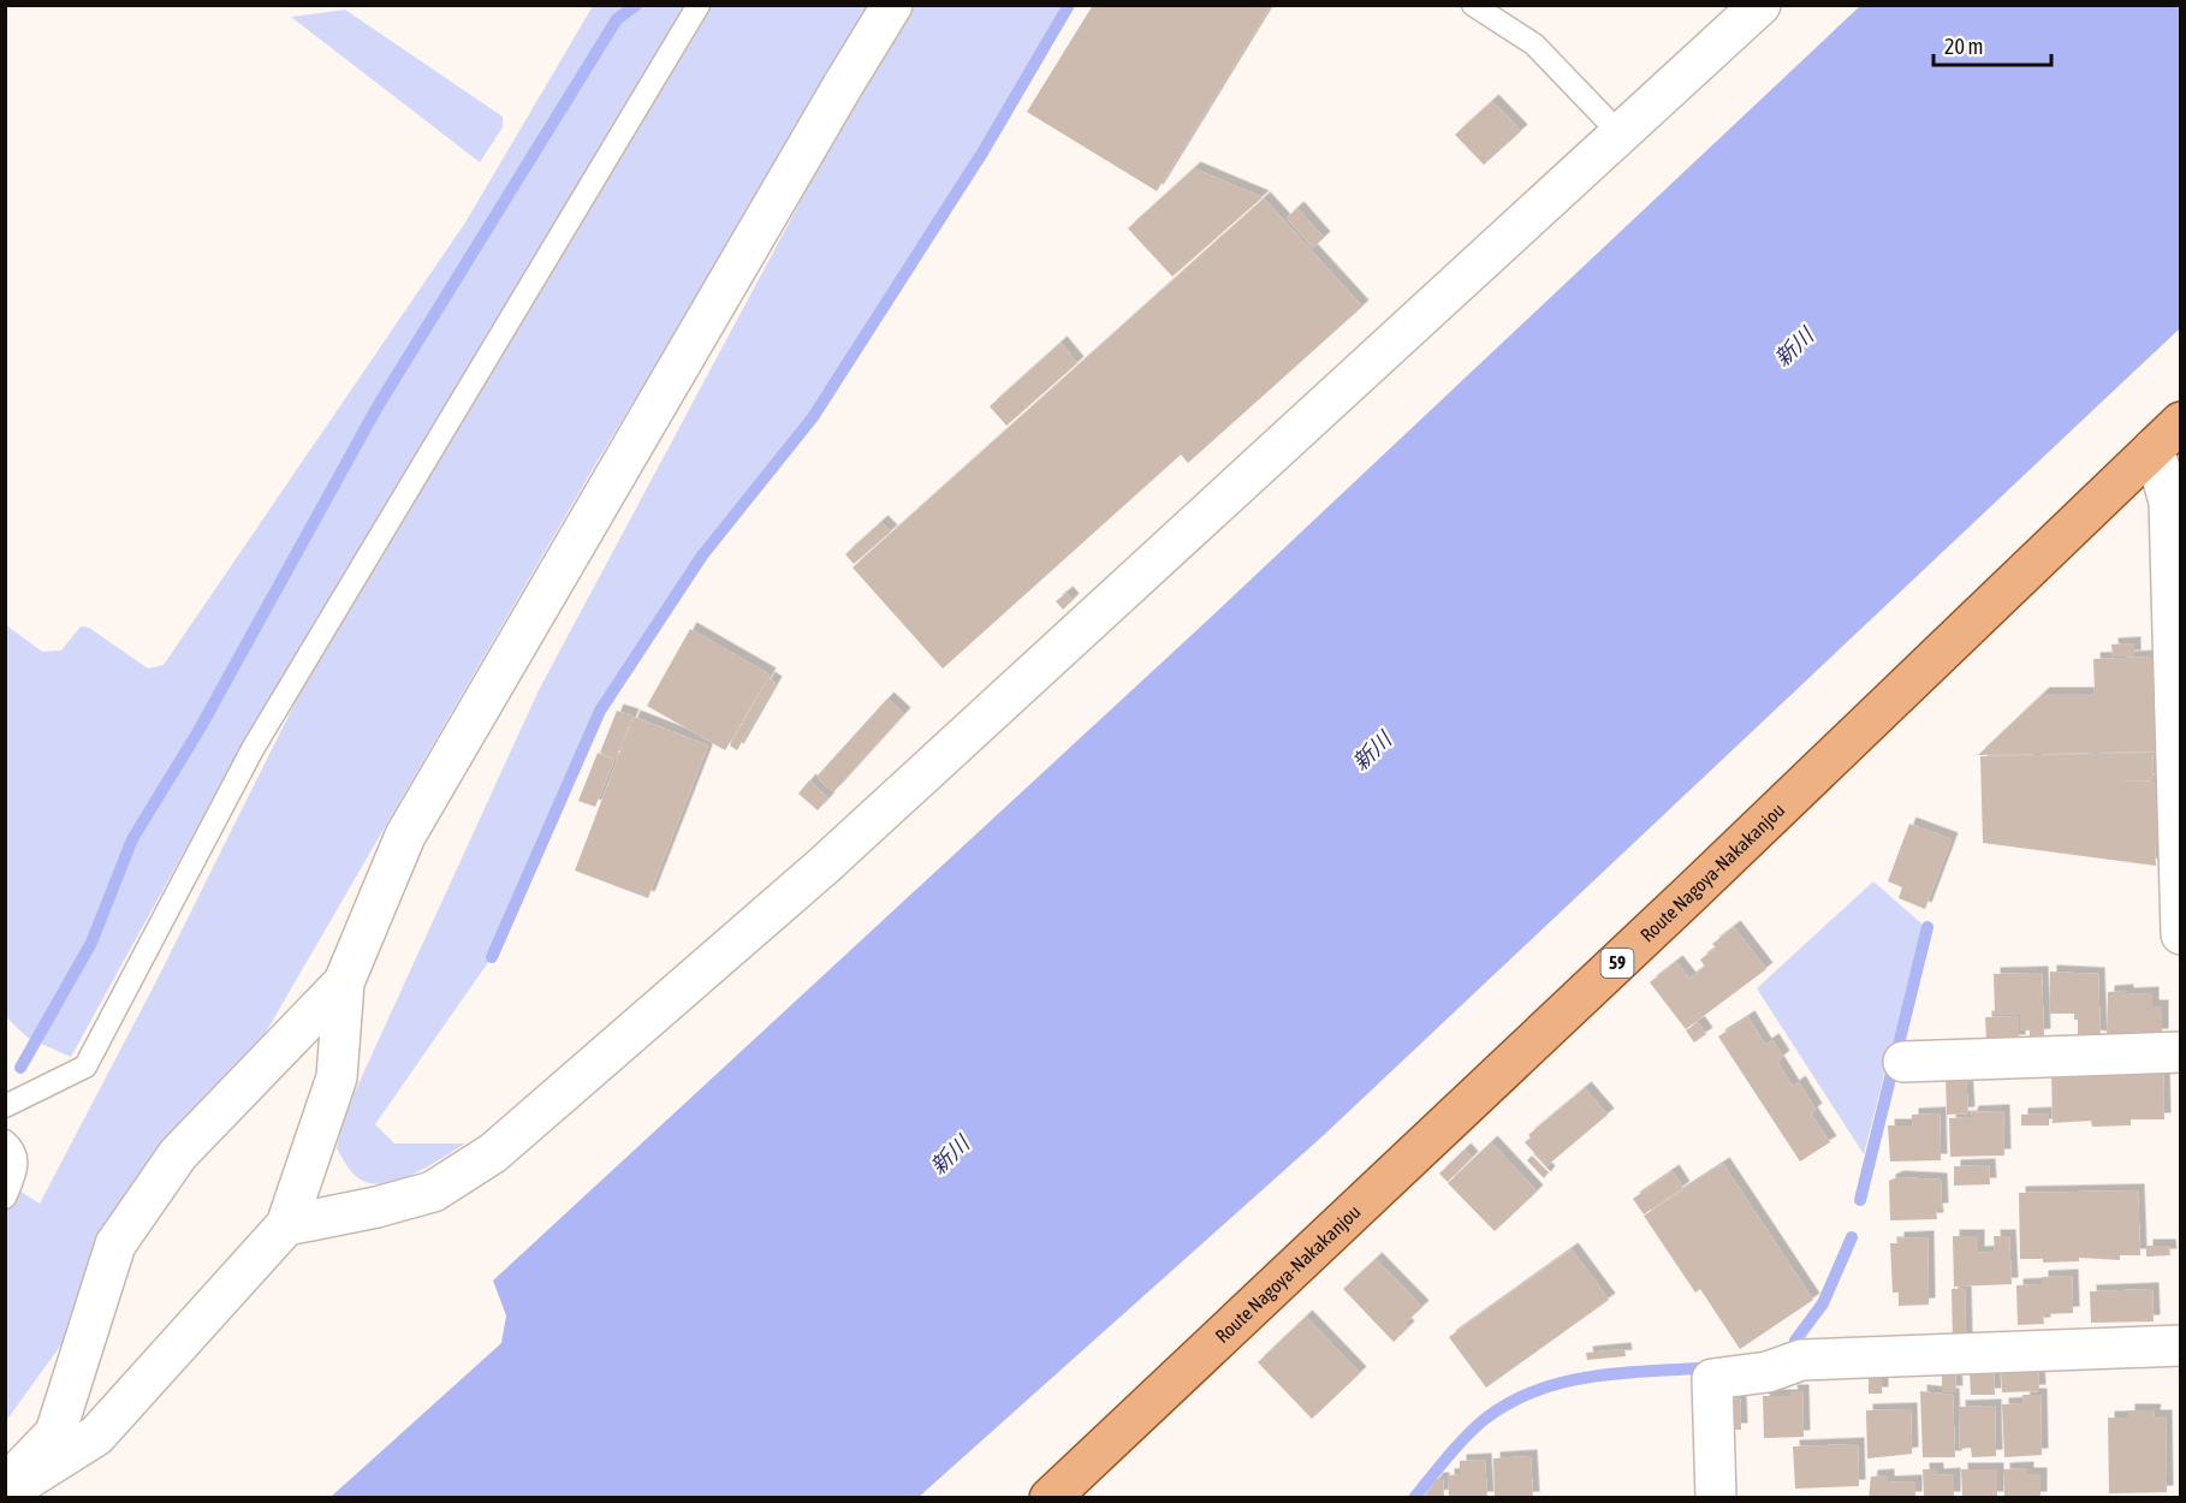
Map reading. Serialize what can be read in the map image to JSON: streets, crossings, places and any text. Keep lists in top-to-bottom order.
{
  "streets": {
    "main road": ["Route Nagoya-Nakakanjou", "59"]
  },
  "water": ["新川"],
  "scale_bar": "20 m"
}
